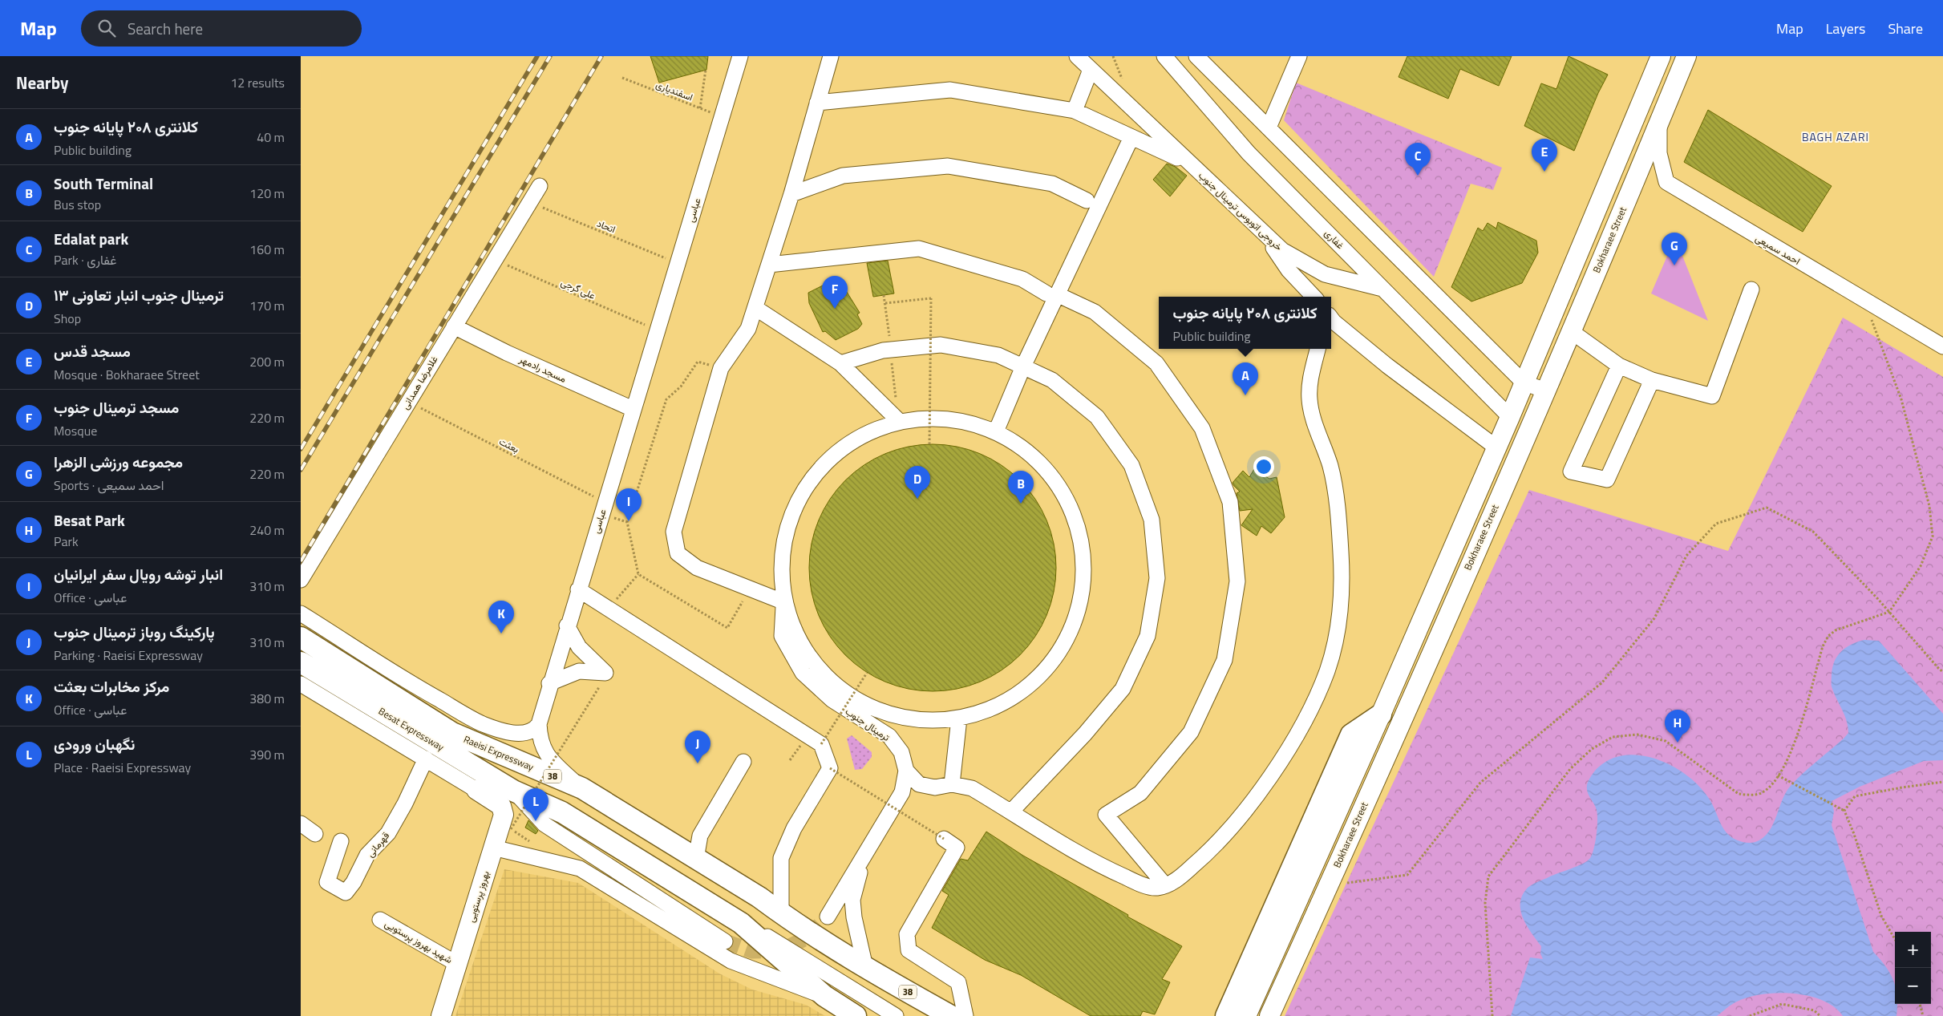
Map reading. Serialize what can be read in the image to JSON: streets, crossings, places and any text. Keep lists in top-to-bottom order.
{
  "streets": {
    "highway": ["Besat Expressway", "Raeisi Expressway", "38"],
    "main road": ["Bokharaee Street", "بهروز پرستویی"],
    "street": [
      "عباسی",
      "خروجی اتوبوس ترمینال جنوب",
      "غفاری",
      "احمد سمیعی",
      "مسجد رادمهر",
      "غلامرضا همدانی",
      "ترمینال جنوب",
      "قهرمانی",
      "شهید بهروز پرستویی"
    ],
    "path": [
      "اسفندیاری",
      "اتحاد",
      "علی گرجی",
      "بعثت"
    ]
  },
  "crossings": [
    ["اسفندیاری", "عباسی"],
    ["عباسی", "اتحاد"],
    ["عباسی", "علی گرجی"],
    ["عباسی", "مسجد رادمهر"],
    ["عباسی", "بعثت"],
    ["خروجی اتوبوس ترمینال جنوب", "غفاری"],
    ["اتحاد", "غلامرضا همدانی"],
    ["Bokharaee Street", "احمد سمیعی"],
    ["علی گرجی", "غلامرضا همدانی"],
    ["مسجد رادمهر", "غلامرضا همدانی"],
    ["غلامرضا همدانی", "بعثت"],
    ["Besat Expressway", "Raeisi Expressway"],
    ["Besat Expressway", "38"],
    ["Raeisi Expressway", "38"],
    ["بهروز پرستویی", "شهید بهروز پرستویی"]
  ],
  "districts": ["BAGH AZARI"],
  "page": {
    "header": "Map",
    "search": "Search here",
    "nav": ["Map", "Layers", "Share"],
    "heading": ["Nearby", "12 results"],
    "list": [
      {
        "mark": "A",
        "name": "کلانتری ۲۰۸ پایانه جنوب",
        "note": "Public building",
        "value": "40 m"
      },
      {
        "mark": "B",
        "name": "South Terminal",
        "note": "Bus stop",
        "value": "120 m"
      },
      {
        "mark": "C",
        "name": "Edalat park",
        "note": "Park · غفاری",
        "value": "160 m"
      },
      {
        "mark": "D",
        "name": "ترمینال جنوب انبار تعاونی ۱۳",
        "note": "Shop",
        "value": "170 m"
      },
      {
        "mark": "E",
        "name": "مسجد قدس",
        "note": "Mosque · Bokharaee Street",
        "value": "200 m"
      },
      {
        "mark": "F",
        "name": "مسجد ترمینال جنوب",
        "note": "Mosque",
        "value": "220 m"
      },
      {
        "mark": "G",
        "name": "مجموعه ورزشی الزهرا",
        "note": "Sports · احمد سمیعی",
        "value": "220 m"
      },
      {
        "mark": "H",
        "name": "Besat Park",
        "note": "Park",
        "value": "240 m"
      },
      {
        "mark": "I",
        "name": "انبار توشه رویال سفر ایرانیان",
        "note": "Office · عباسی",
        "value": "310 m"
      },
      {
        "mark": "J",
        "name": "پارکینگ روباز ترمینال جنوب",
        "note": "Parking · Raeisi Expressway",
        "value": "310 m"
      },
      {
        "mark": "K",
        "name": "مرکز مخابرات بعثت",
        "note": "Office · عباسی",
        "value": "380 m"
      },
      {
        "mark": "L",
        "name": "نگهبان ورودی",
        "note": "Place · Raeisi Expressway",
        "value": "390 m"
      }
    ],
    "pins": [
      "E",
      "C",
      "G",
      "F",
      "A",
      "D",
      "B",
      "I",
      "K",
      "H",
      "J",
      "L"
    ],
    "popup": ["کلانتری ۲۰۸ پایانه جنوب", "Public building"],
    "map_buttons": ["+", "−"]
  }
}
